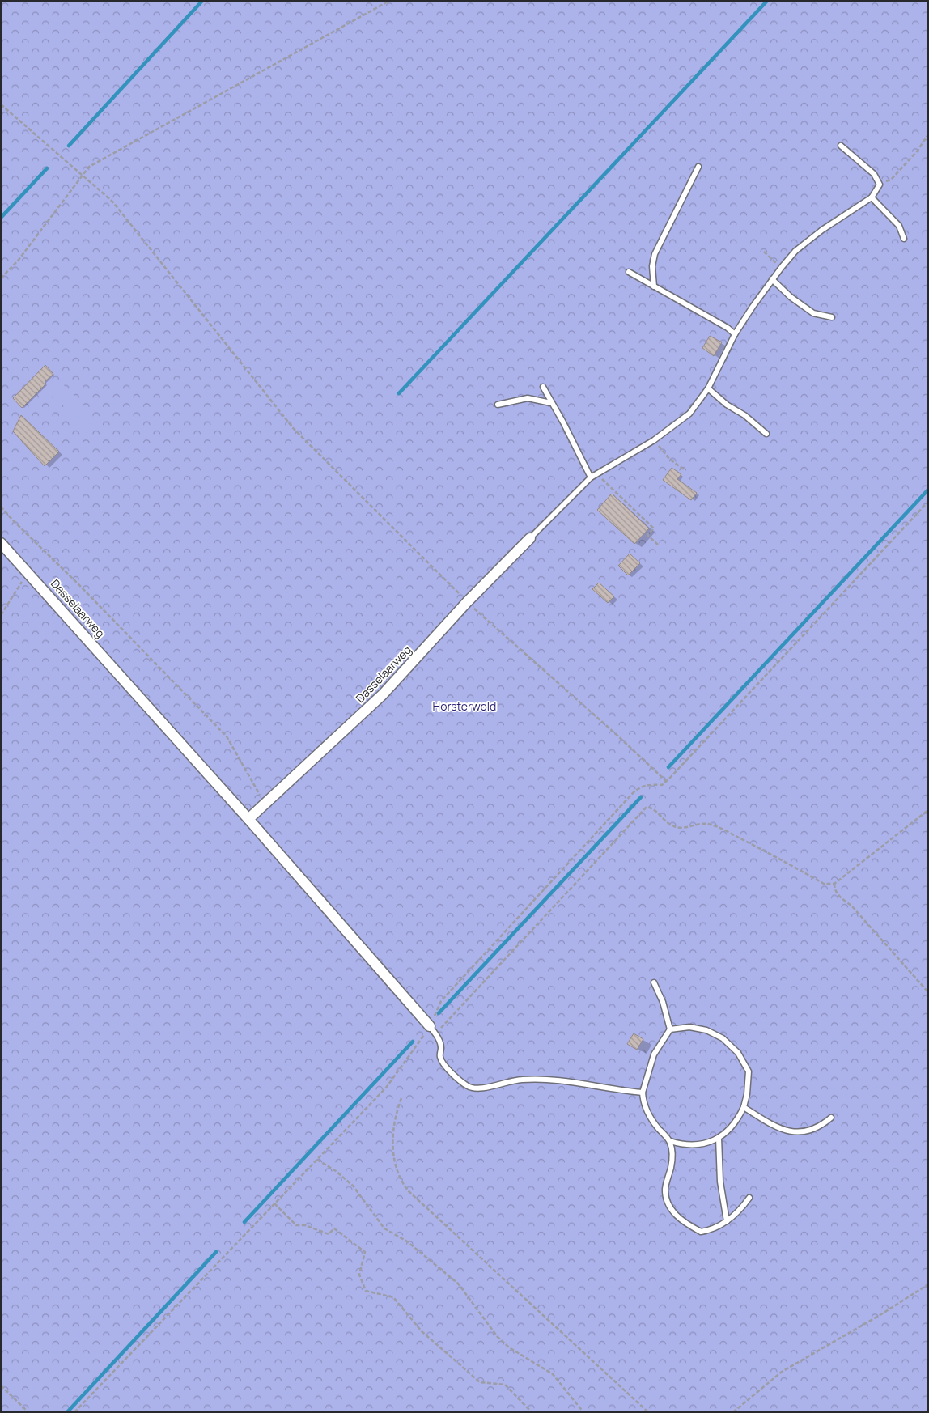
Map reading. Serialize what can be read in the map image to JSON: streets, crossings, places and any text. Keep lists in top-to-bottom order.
{
  "streets": {
    "street": ["Dasselaarweg"]
  },
  "parks": ["Horsterwold"]
}
